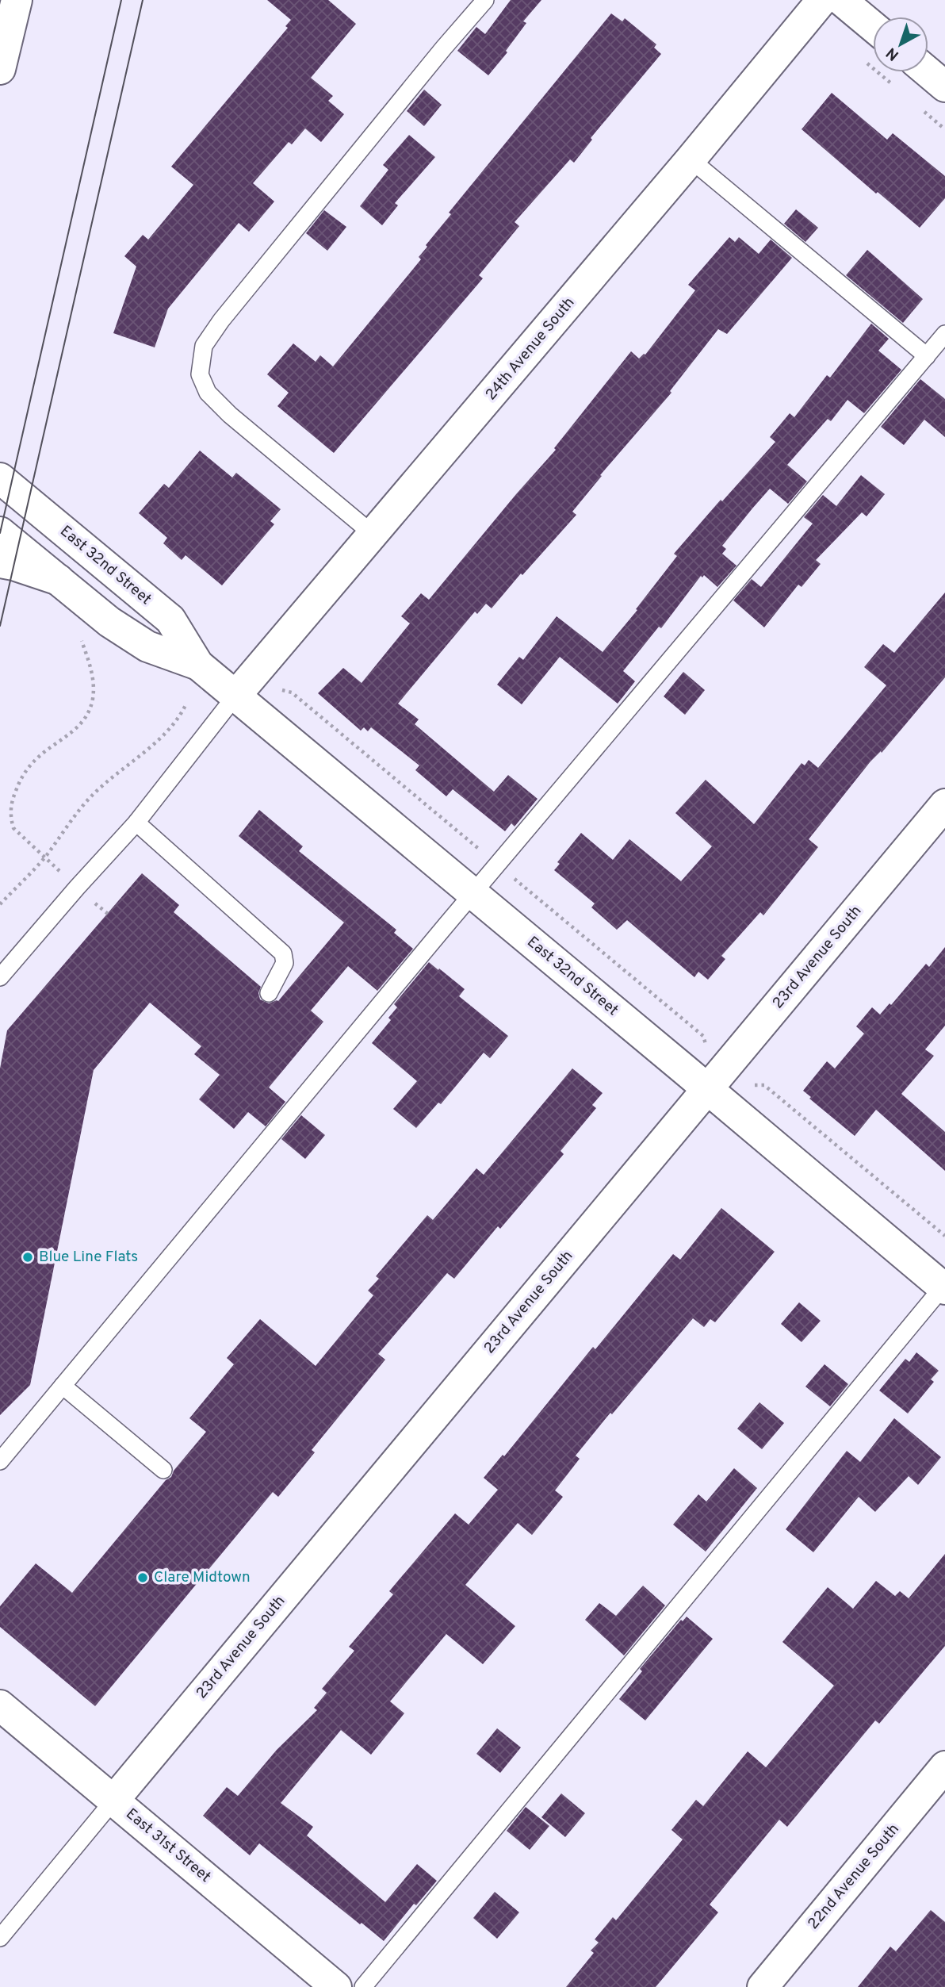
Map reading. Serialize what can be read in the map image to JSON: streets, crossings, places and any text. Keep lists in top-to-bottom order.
{
  "streets": {
    "main road": [
      "24th Avenue South",
      "East 32nd Street",
      "23rd Avenue South",
      "East 31st Street",
      "22nd Avenue South"
    ]
  },
  "crossings": [
    ["24th Avenue South", "East 32nd Street"],
    ["East 32nd Street", "23rd Avenue South"],
    ["23rd Avenue South", "East 31st Street"]
  ],
  "places": ["Blue Line Flats", "Clare Midtown"],
  "north": "bottom left"
}
